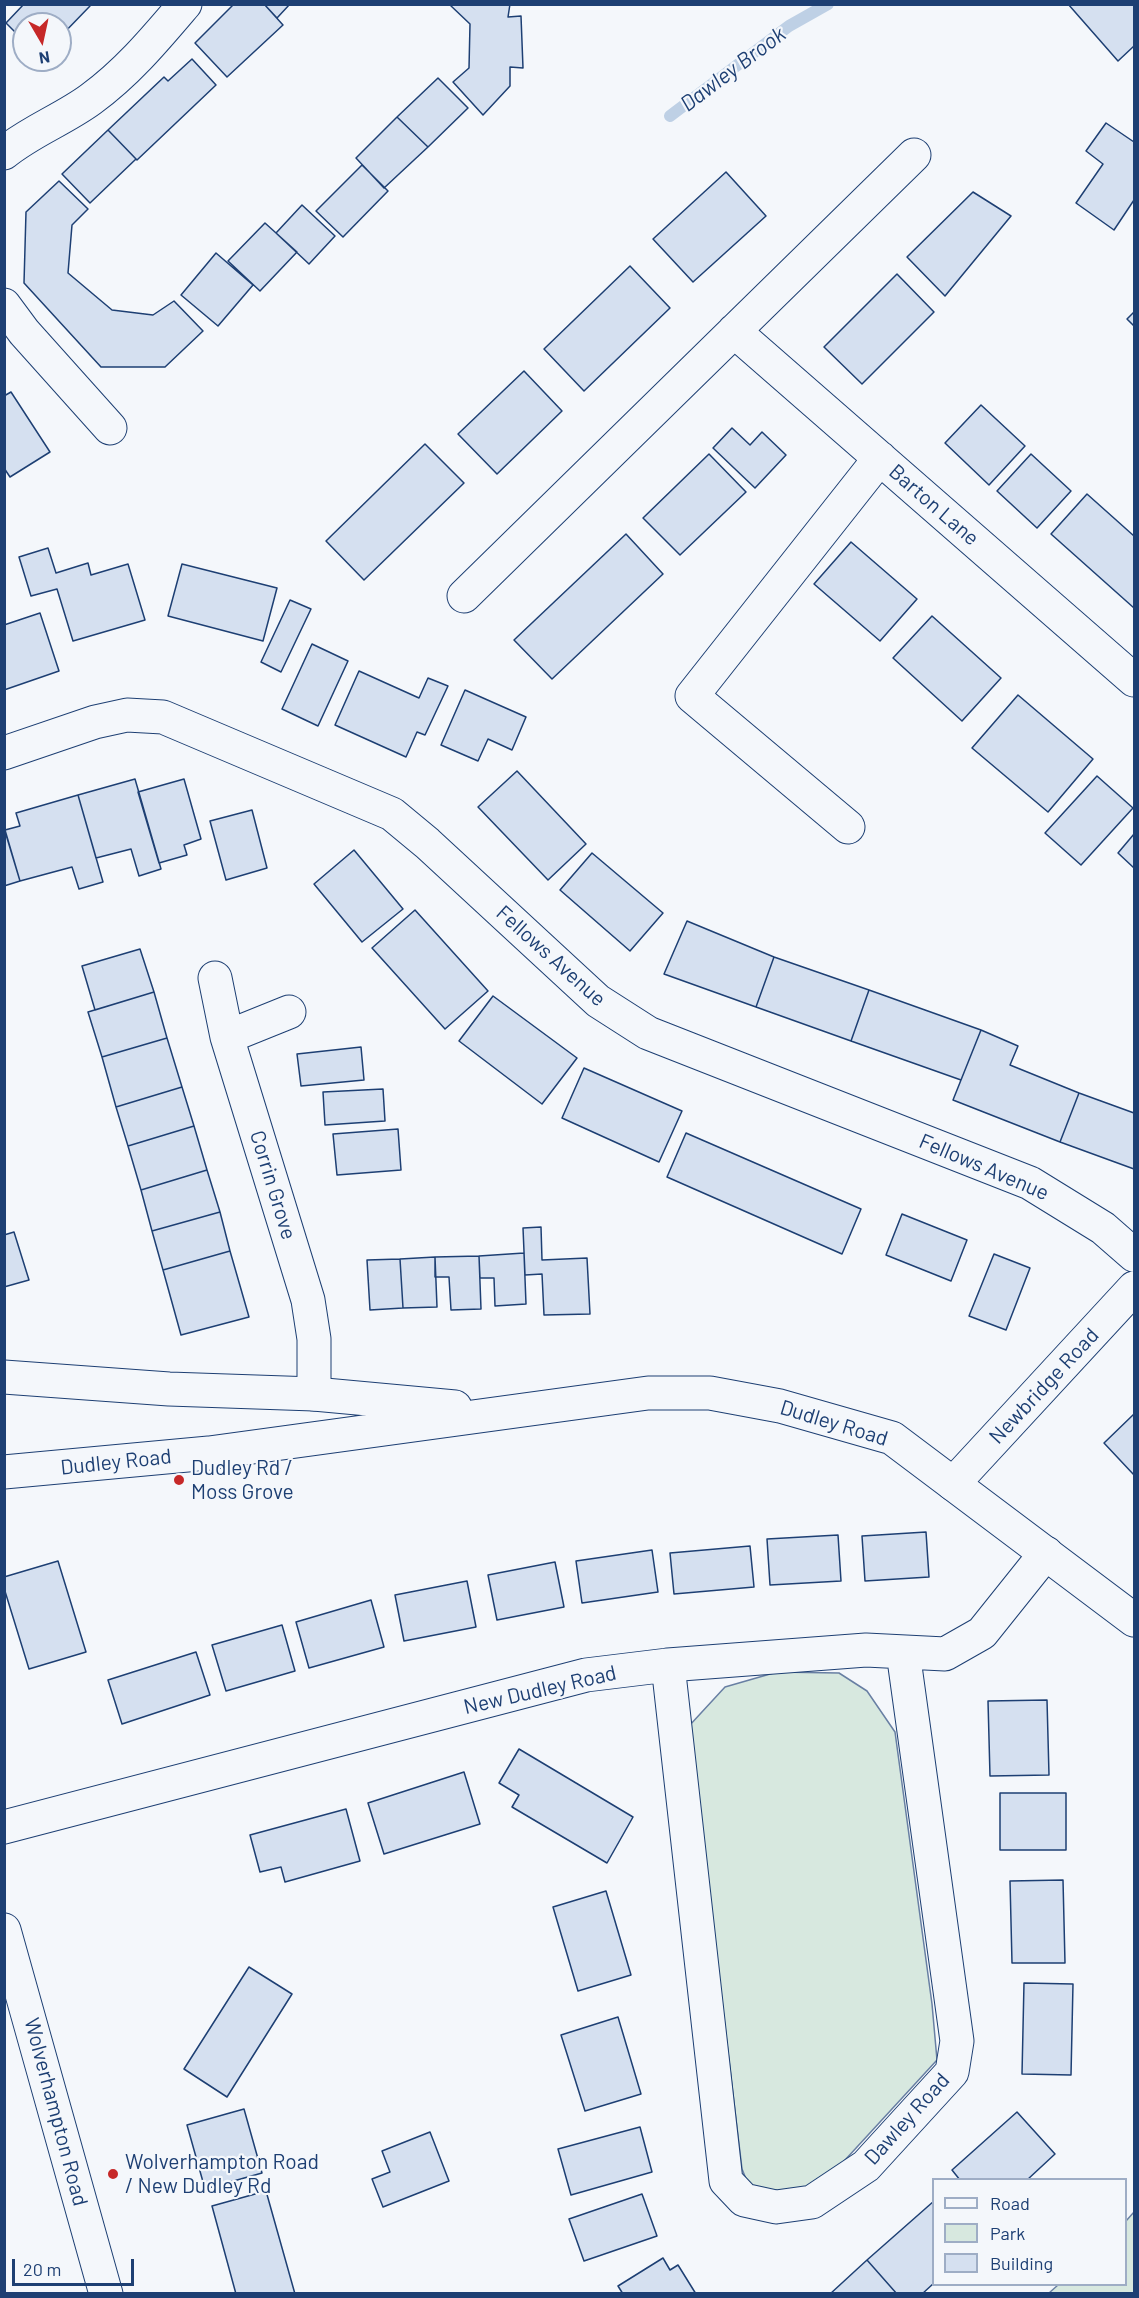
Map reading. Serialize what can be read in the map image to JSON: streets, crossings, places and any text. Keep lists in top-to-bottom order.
{
  "streets": {
    "main road": [
      "Barton Lane",
      "Fellows Avenue",
      "Corrin Grove",
      "Newbridge Road",
      "Dudley Road",
      "New Dudley Road",
      "Wolverhampton Road",
      "Dawley Road"
    ]
  },
  "crossings": [
    ["Corrin Grove", "Dudley Road"],
    ["Newbridge Road", "Dudley Road"],
    ["Dudley Road", "New Dudley Road"],
    ["New Dudley Road", "Dawley Road"]
  ],
  "water": ["Dawley Brook"],
  "places": ["Dudley Rd / Moss Grove", "Wolverhampton Road / New Dudley Rd"],
  "legend": ["Road", "Park", "Building"],
  "scale_bar": "20 m",
  "north": "bottom"
}
